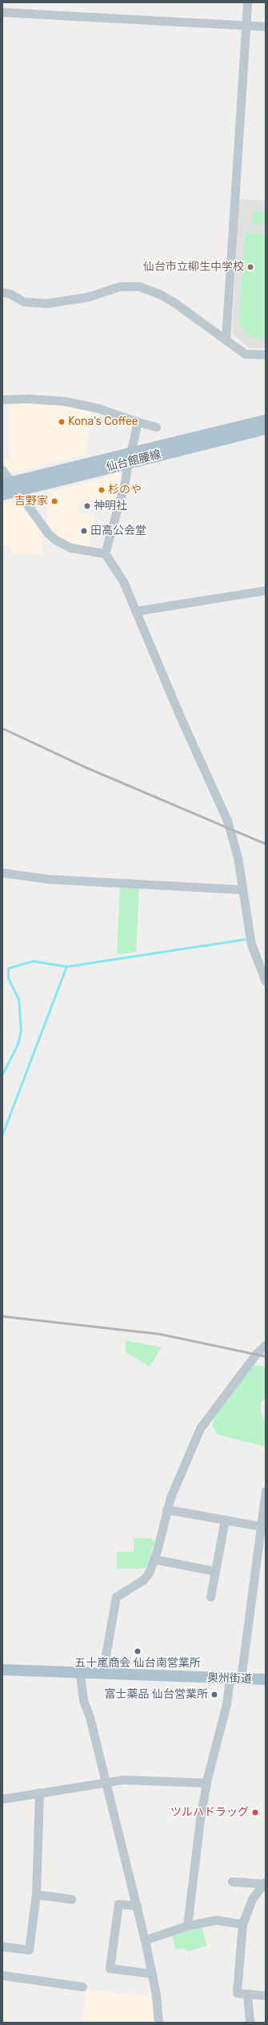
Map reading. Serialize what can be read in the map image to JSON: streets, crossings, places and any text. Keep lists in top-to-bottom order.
{
  "streets": {
    "main road": ["仙台館腰線", "奥州街道"]
  },
  "places": [
    "仙台市立柳生中学校",
    "Kona's Coffee",
    "杉のや",
    "吉野家",
    "神明社",
    "田高公会堂",
    "五十嵐商会 仙台南営業所",
    "富士薬品 仙台営業所",
    "ツルハドラッグ"
  ]
}
